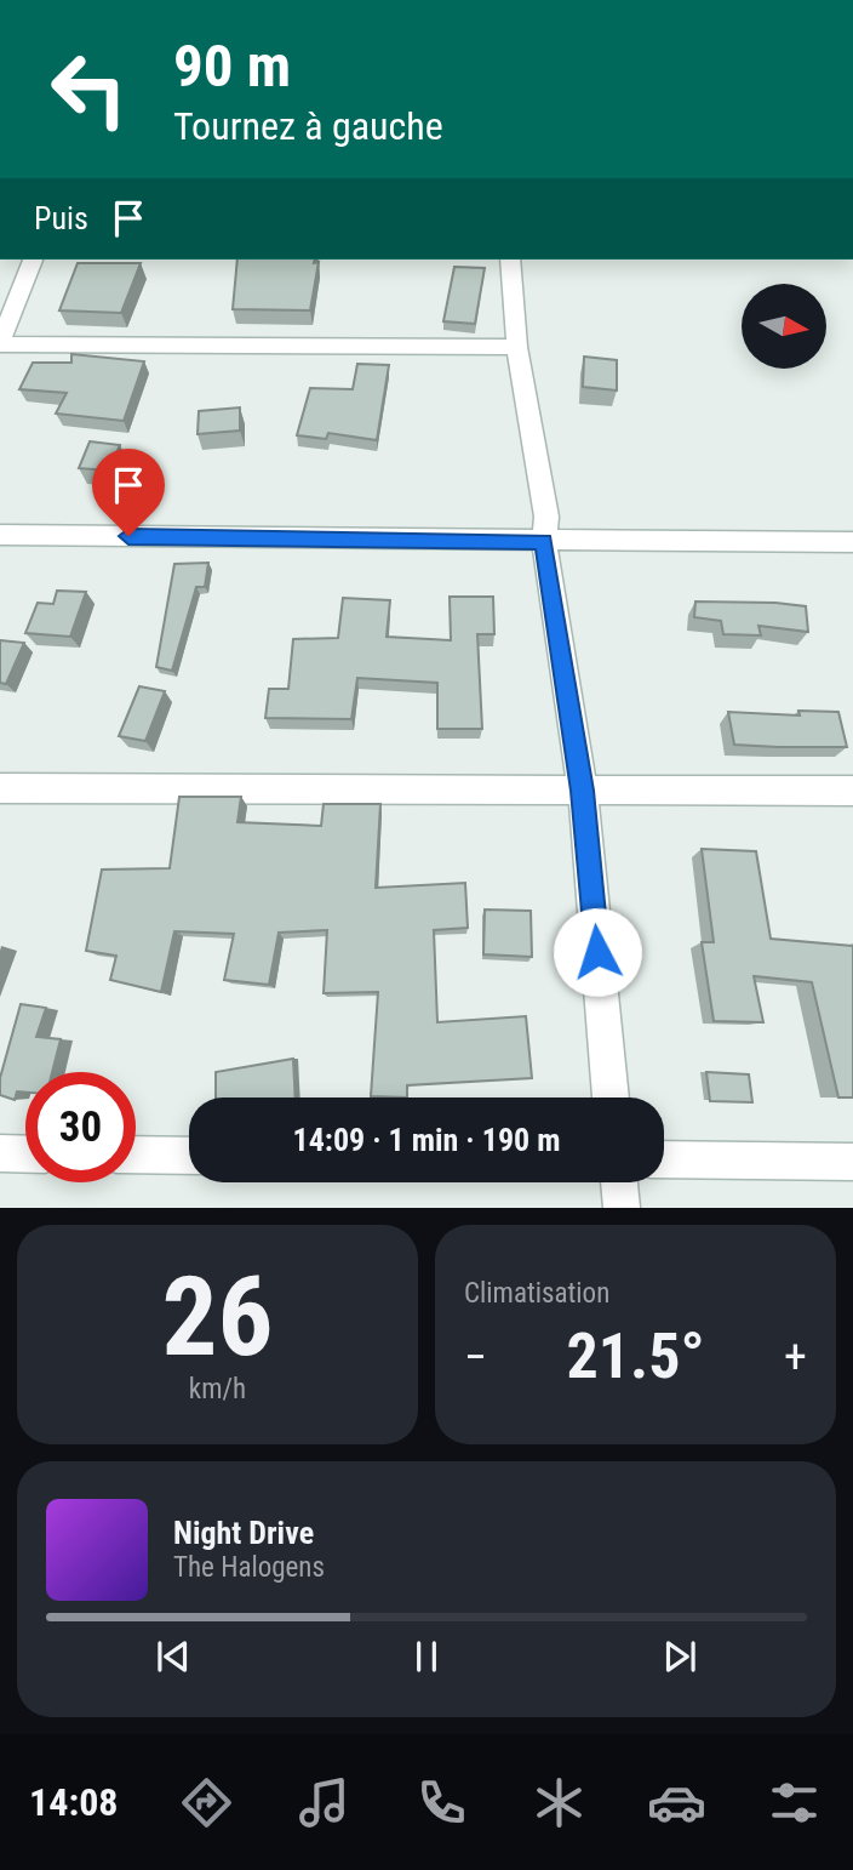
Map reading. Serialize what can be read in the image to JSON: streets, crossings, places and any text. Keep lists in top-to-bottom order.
{
  "north": "right",
  "page": {
    "turn": ["90 m", "Tournez à gauche"],
    "then": "Puis",
    "limit": "30",
    "trip": "14:09 · 1 min · 190 m",
    "tile": [
      ["26", "km/h"],
      "Climatisation"
    ],
    "heat": ["−", "21.5°", "+"],
    "song": ["Night Drive", "The Halogens"],
    "tabs": "14:08"
  }
}
